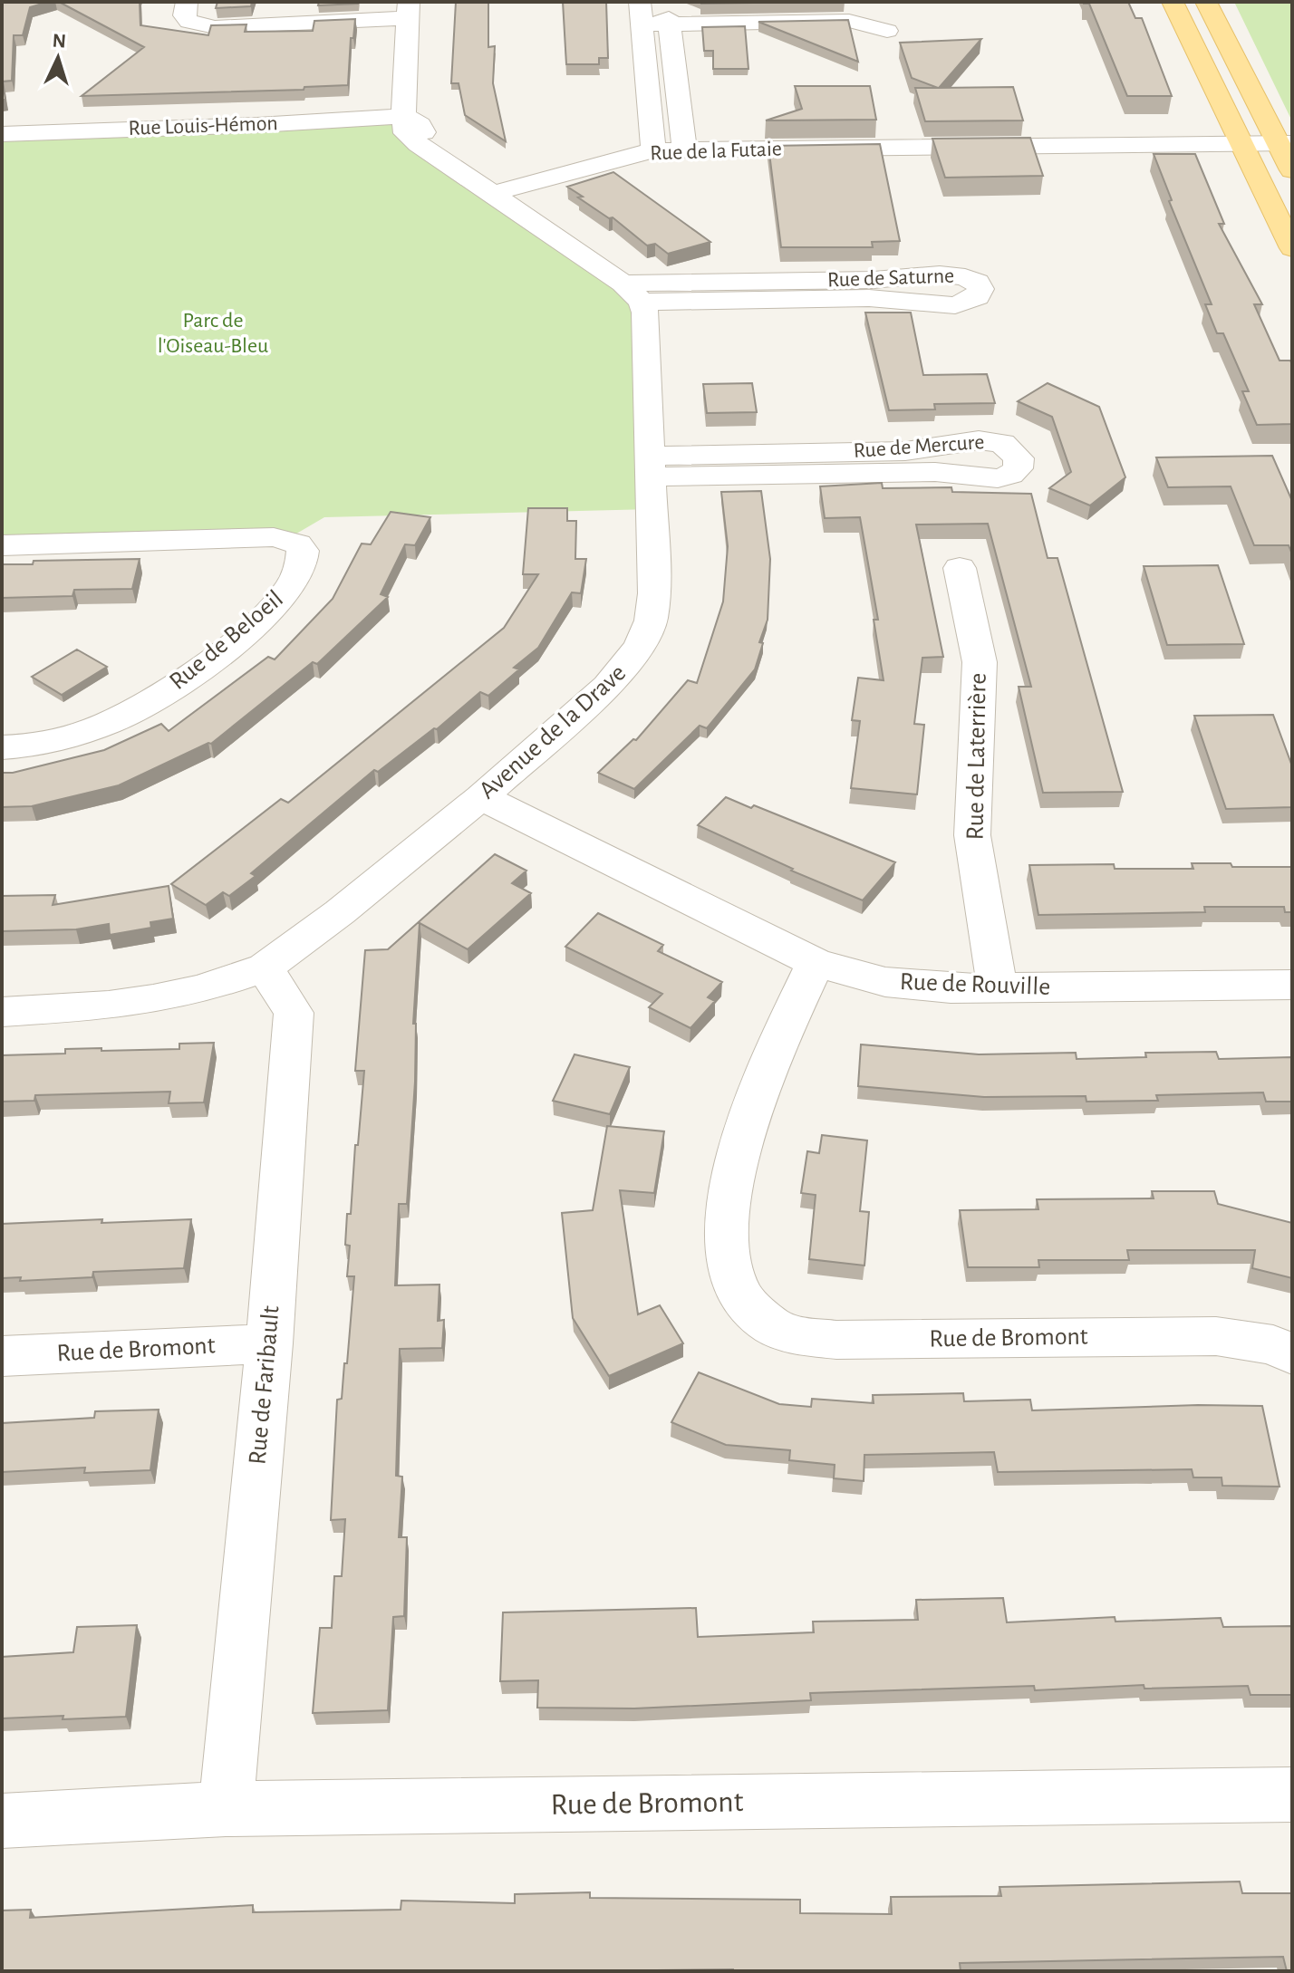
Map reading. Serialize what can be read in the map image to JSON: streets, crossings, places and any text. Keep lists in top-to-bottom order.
{
  "streets": {
    "street": [
      "Rue Louis-Hémon",
      "Rue de la Futaie",
      "Rue de Saturne",
      "Rue de Mercure",
      "Rue de Beloeil",
      "Avenue de la Drave",
      "Rue de Laterrière",
      "Rue de Rouville",
      "Rue de Bromont",
      "Rue de Faribault"
    ]
  },
  "crossings": [
    ["Rue de Saturne", "Avenue de la Drave"],
    ["Rue de Mercure", "Avenue de la Drave"],
    ["Avenue de la Drave", "Rue de Rouville"],
    ["Avenue de la Drave", "Rue de Faribault"],
    ["Rue de Laterrière", "Rue de Rouville"],
    ["Rue de Rouville", "Rue de Bromont"],
    ["Rue de Bromont", "Rue de Faribault"]
  ],
  "parks": ["Parc de l'Oiseau-Bleu"],
  "north": "top"
}
